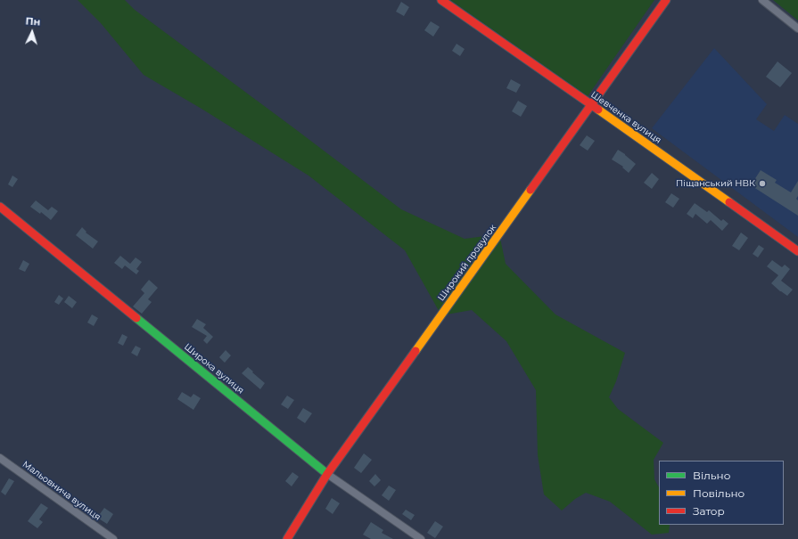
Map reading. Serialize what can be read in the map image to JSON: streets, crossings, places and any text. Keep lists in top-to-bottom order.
{
  "streets": {
    "street": [
      "Шевченка вулиця",
      "Широкий провулок",
      "Широка вулиця",
      "Мальовнича вулиця"
    ]
  },
  "crossings": [
    ["Шевченка вулиця", "Широкий провулок"],
    ["Широкий провулок", "Широка вулиця"]
  ],
  "places": ["Піщанський НВК"],
  "legend": ["Вільно", "Повільно", "Затор"],
  "north": "top"
}
